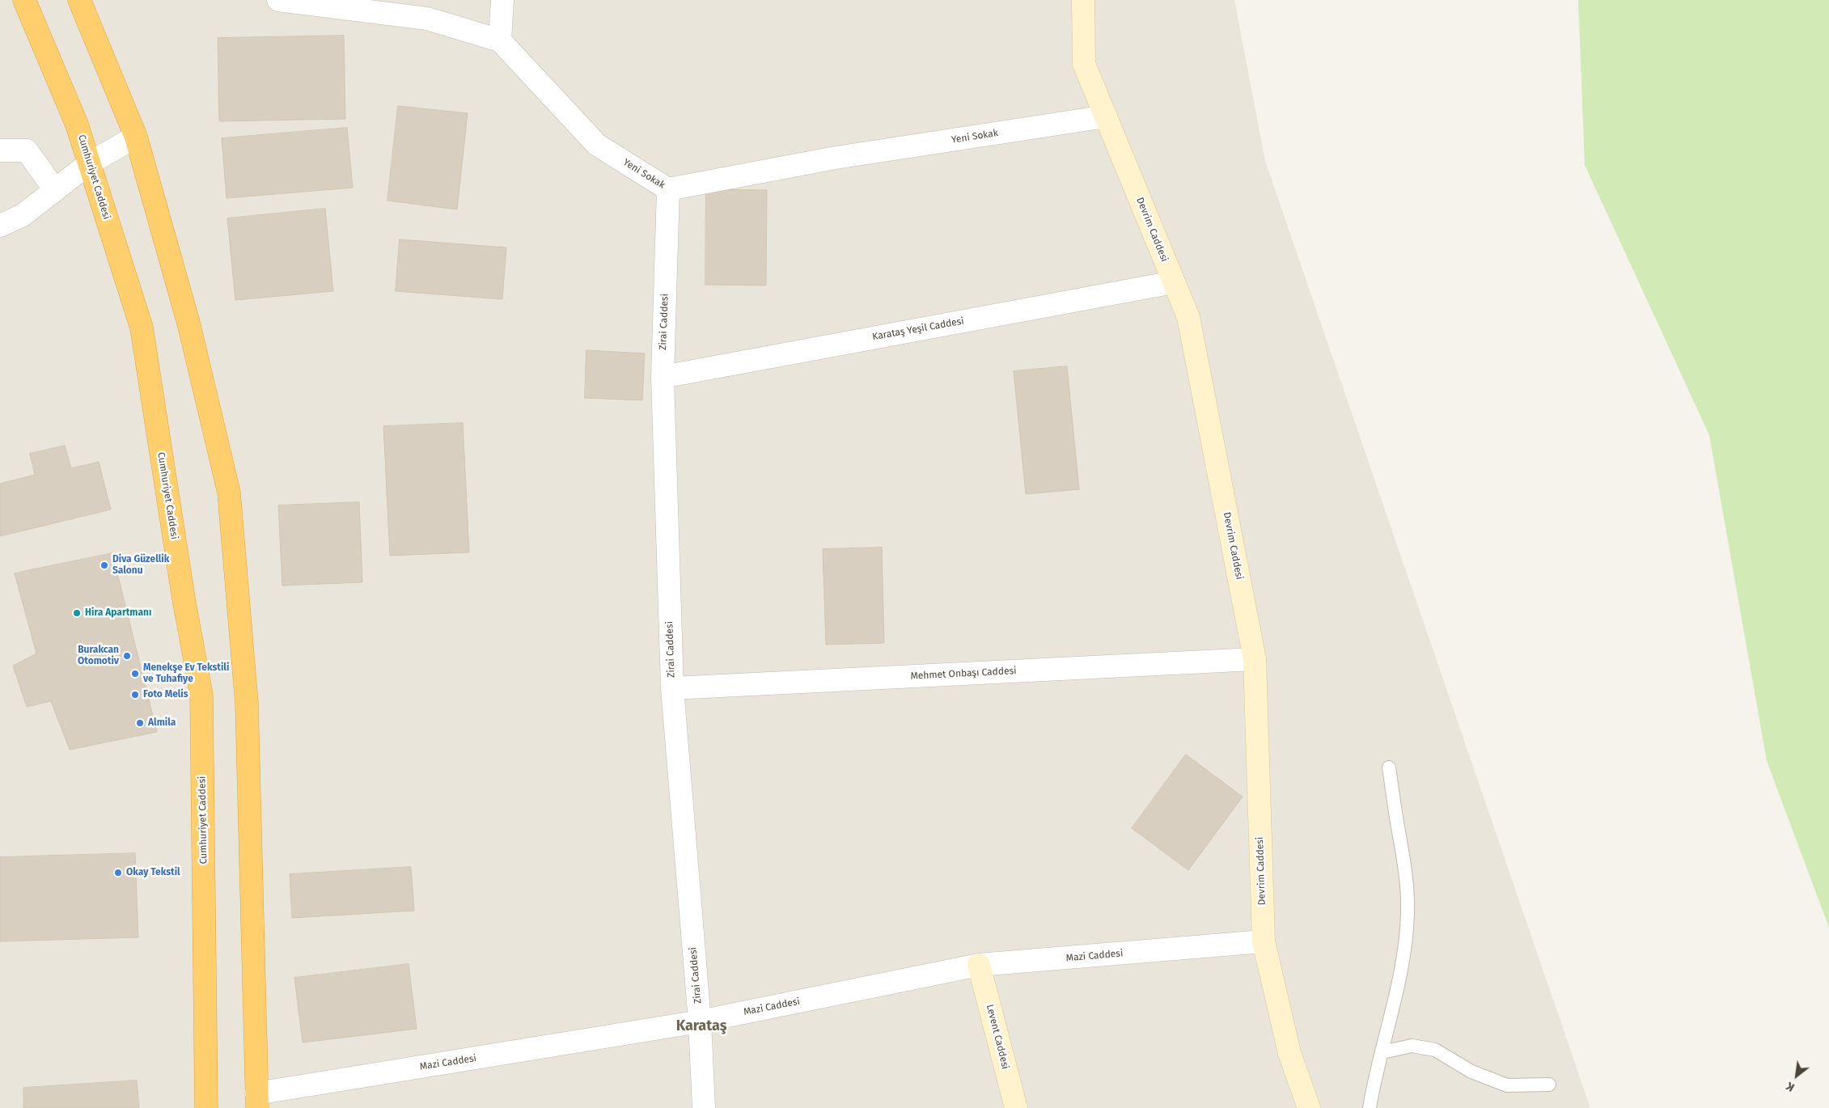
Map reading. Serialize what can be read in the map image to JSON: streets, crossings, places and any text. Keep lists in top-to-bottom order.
{
  "streets": {
    "highway": ["Cumhuriyet Caddesi"],
    "street": [
      "Yeni Sokak",
      "Devrim Caddesi",
      "Zirai Caddesi",
      "Karataş Yeşil Caddesi",
      "Mehmet Onbaşı Caddesi",
      "Mazi Caddesi",
      "Levent Caddesi"
    ]
  },
  "crossings": [
    ["Yeni Sokak", "Devrim Caddesi"],
    ["Yeni Sokak", "Zirai Caddesi"],
    ["Devrim Caddesi", "Karataş Yeşil Caddesi"],
    ["Devrim Caddesi", "Mehmet Onbaşı Caddesi"],
    ["Devrim Caddesi", "Mazi Caddesi"],
    ["Zirai Caddesi", "Karataş Yeşil Caddesi"],
    ["Zirai Caddesi", "Mehmet Onbaşı Caddesi"],
    ["Zirai Caddesi", "Mazi Caddesi"],
    ["Mazi Caddesi", "Levent Caddesi"]
  ],
  "districts": ["Karataş"],
  "places": [
    "Diva Güzellik Salonu",
    "Hira Apartmanı",
    "Burakcan Otomotiv",
    "Menekşe Ev Tekstili ve Tuhafiye",
    "Foto Melis",
    "Almila",
    "Okay Tekstil"
  ],
  "north": "bottom left"
}
